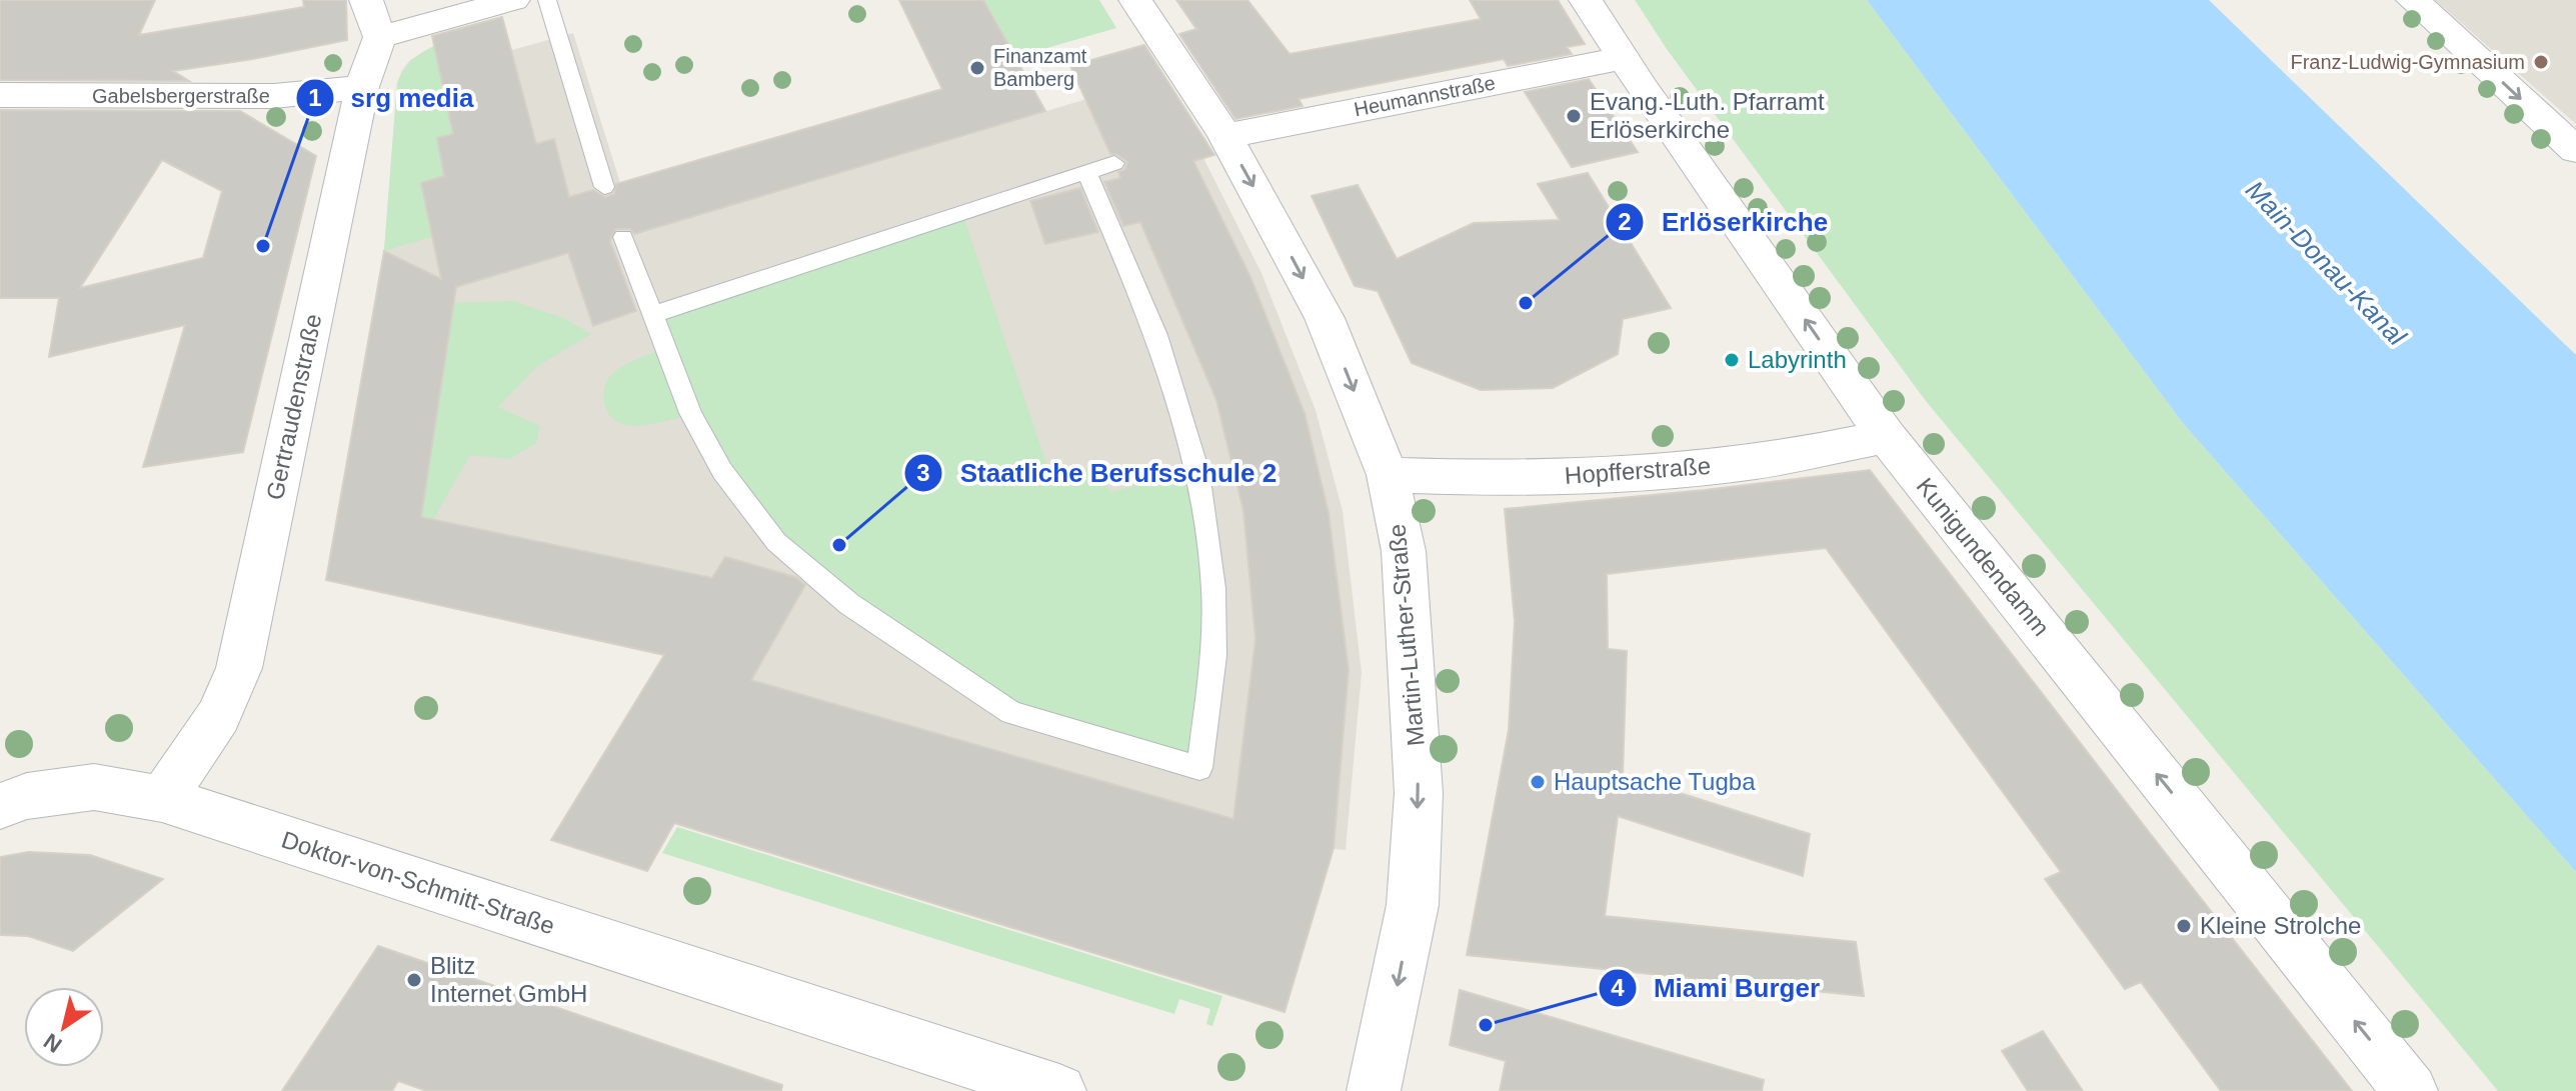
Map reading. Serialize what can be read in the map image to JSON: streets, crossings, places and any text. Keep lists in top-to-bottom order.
{
  "streets": {
    "street": [
      "Gabelsbergerstraße",
      "Heumannstraße",
      "Gertraudenstraße",
      "Hopfferstraße",
      "Kunigundendamm",
      "Martin-Luther-Straße",
      "Doktor-von-Schmitt-Straße"
    ]
  },
  "crossings": [
    ["Gabelsbergerstraße", "Gertraudenstraße"],
    ["Heumannstraße", "Kunigundendamm"],
    ["Heumannstraße", "Martin-Luther-Straße"],
    ["Gertraudenstraße", "Doktor-von-Schmitt-Straße"],
    ["Hopfferstraße", "Kunigundendamm"],
    ["Hopfferstraße", "Martin-Luther-Straße"]
  ],
  "one_way": ["Kunigundendamm", "Martin-Luther-Straße"],
  "water": ["Main-Donau-Kanal"],
  "places": [
    "Franz-Ludwig-Gymnasium",
    "Finanzamt Bamberg",
    "Evang.-Luth. Pfarramt Erlöserkirche",
    "srg media",
    "Erlöserkirche",
    "Labyrinth",
    "Staatliche Berufsschule 2",
    "Hauptsache Tugba",
    "Kleine Strolche",
    "Blitz Internet GmbH",
    "Miami Burger"
  ],
  "north": "bottom left"
}
